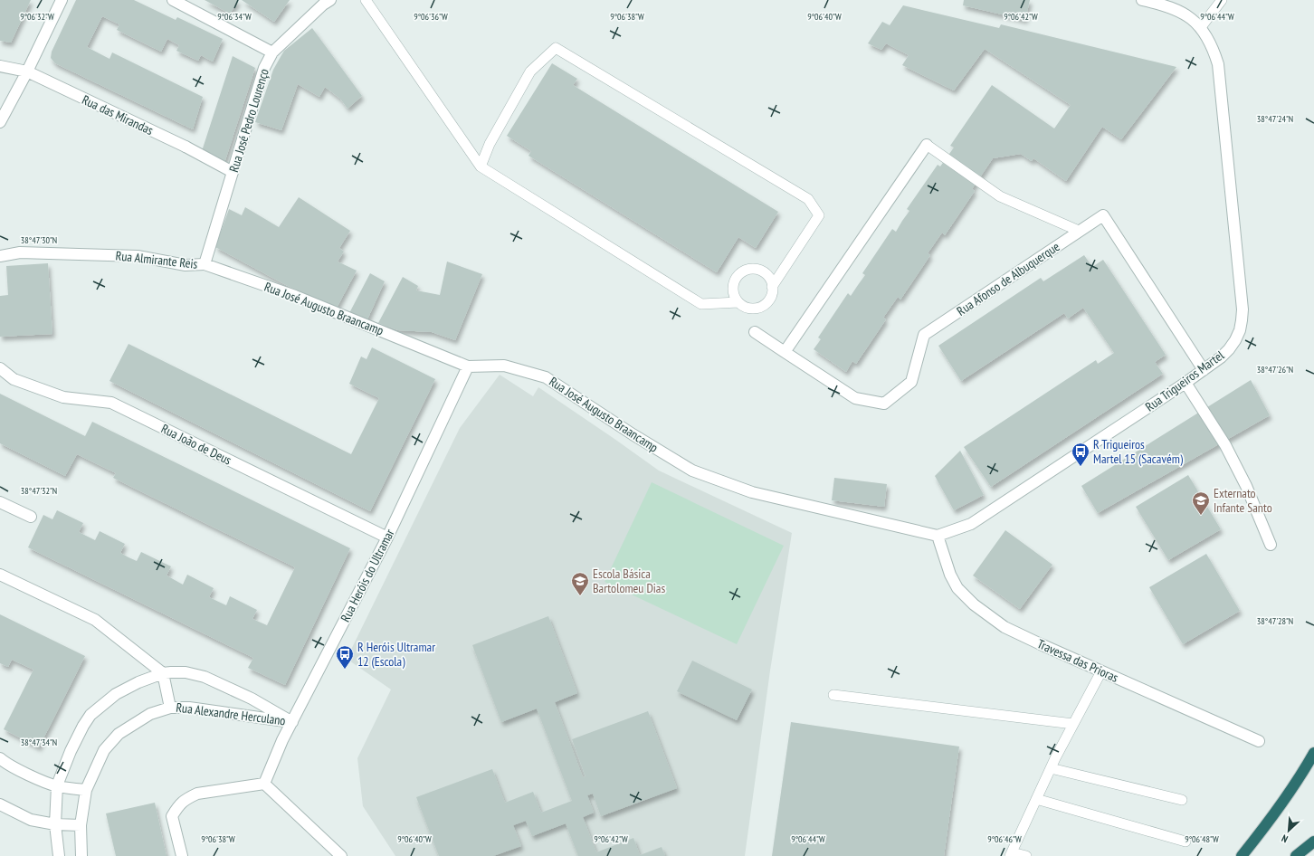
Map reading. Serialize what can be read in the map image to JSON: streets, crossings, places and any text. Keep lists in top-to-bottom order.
{
  "streets": {
    "street": [
      "Rua das Mirandas",
      "Rua José Pedro Lourenço",
      "Rua Almirante Reis",
      "Rua Afonso de Albuquerque",
      "Rua José Augusto Braancamp",
      "Rua Trigueiros Martel",
      "Rua João de Deus",
      "Rua Heróis do Ultramar",
      "Travessa das Prioras",
      "Rua Alexandre Herculano"
    ]
  },
  "crossings": [
    ["Rua das Mirandas", "Rua José Pedro Lourenço"],
    ["Rua José Pedro Lourenço", "Rua Almirante Reis"],
    ["Rua José Pedro Lourenço", "Rua José Augusto Braancamp"],
    ["Rua Almirante Reis", "Rua José Augusto Braancamp"],
    ["Rua Afonso de Albuquerque", "Rua Trigueiros Martel"],
    ["Rua José Augusto Braancamp", "Rua Trigueiros Martel"],
    ["Rua José Augusto Braancamp", "Rua Heróis do Ultramar"],
    ["Rua José Augusto Braancamp", "Travessa das Prioras"],
    ["Rua Trigueiros Martel", "Travessa das Prioras"],
    ["Rua João de Deus", "Rua Heróis do Ultramar"],
    ["Rua Heróis do Ultramar", "Rua Alexandre Herculano"]
  ],
  "places": {
    "bus stop": ["R Trigueiros Martel 15 (Sacavém)", "R Heróis Ultramar 12 (Escola)"],
    "school or university": ["Externato Infante Santo", "Escola Básica Bartolomeu Dias"]
  },
  "north": "bottom left",
  "coordinates": [
    "9°06'32\"W",
    "9°06'34\"W",
    "9°06'36\"W",
    "9°06'38\"W",
    "9°06'40\"W",
    "9°06'42\"W",
    "9°06'44\"W",
    "38°47'24\"N",
    "38°47'30\"N",
    "38°47'26\"N",
    "38°47'32\"N",
    "38°47'28\"N",
    "38°47'34\"N",
    "9°06'46\"W",
    "9°06'48\"W"
  ]
}
